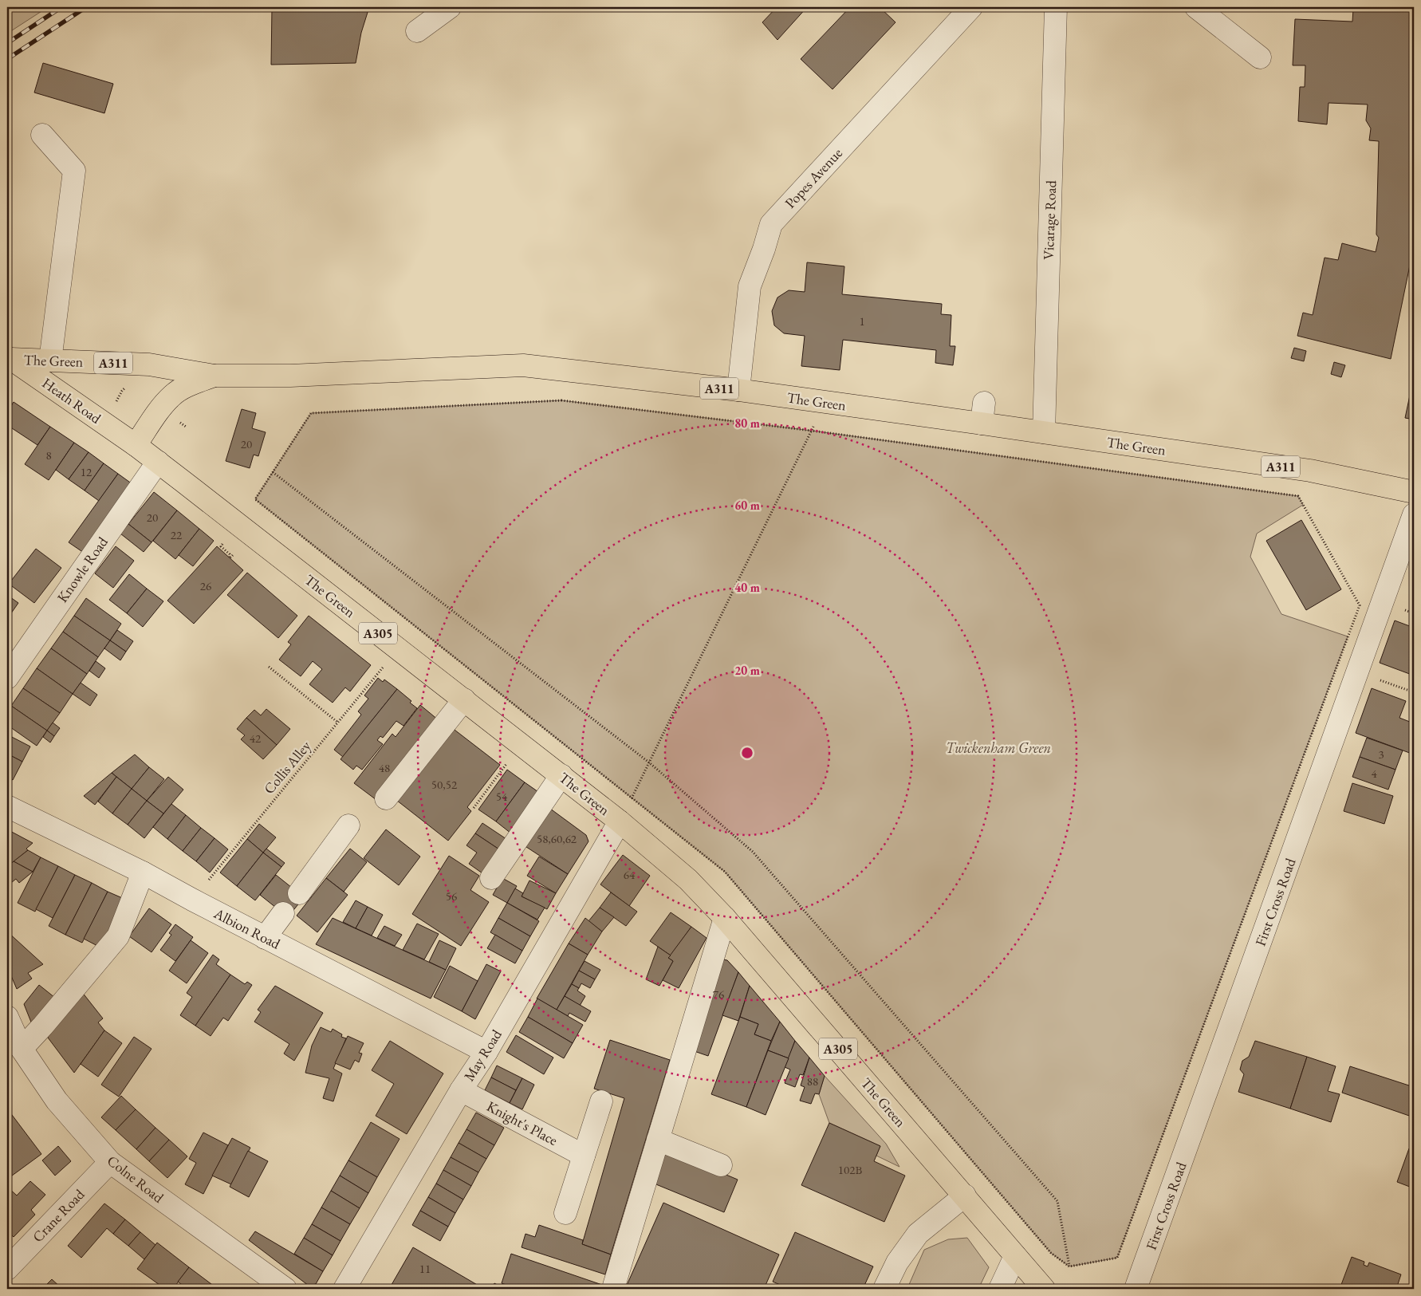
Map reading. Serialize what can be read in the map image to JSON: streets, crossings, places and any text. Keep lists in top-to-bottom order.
{
  "streets": {
    "main road": [
      "The Green",
      "A311",
      "Heath Road",
      "A305"
    ],
    "street": [
      "Popes Avenue",
      "Vicarage Road",
      "Knowle Road",
      "First Cross Road",
      "Albion Road",
      "May Road",
      "Knight's Place",
      "Colne Road",
      "Crane Road"
    ],
    "path": ["Collis Alley"]
  },
  "crossings": [
    ["Popes Avenue", "The Green"],
    ["Vicarage Road", "The Green"],
    ["The Green", "Heath Road"],
    ["The Green", "Knowle Road"],
    ["The Green", "Collis Alley"],
    ["The Green", "May Road"],
    ["Collis Alley", "Albion Road"],
    ["Albion Road", "May Road"],
    ["May Road", "Knight's Place"],
    ["Colne Road", "Crane Road"]
  ],
  "parks": ["Twickenham Green"],
  "house_numbers": [
    "1",
    "20",
    "8",
    "12",
    "20",
    "22",
    "26",
    "42",
    "3",
    "48",
    "4",
    "50,52",
    "54",
    "58,60,62",
    "64",
    "56",
    "76",
    "88",
    "102B",
    "11"
  ],
  "rings": [
    "80 m",
    "60 m",
    "40 m",
    "20 m"
  ]
}
